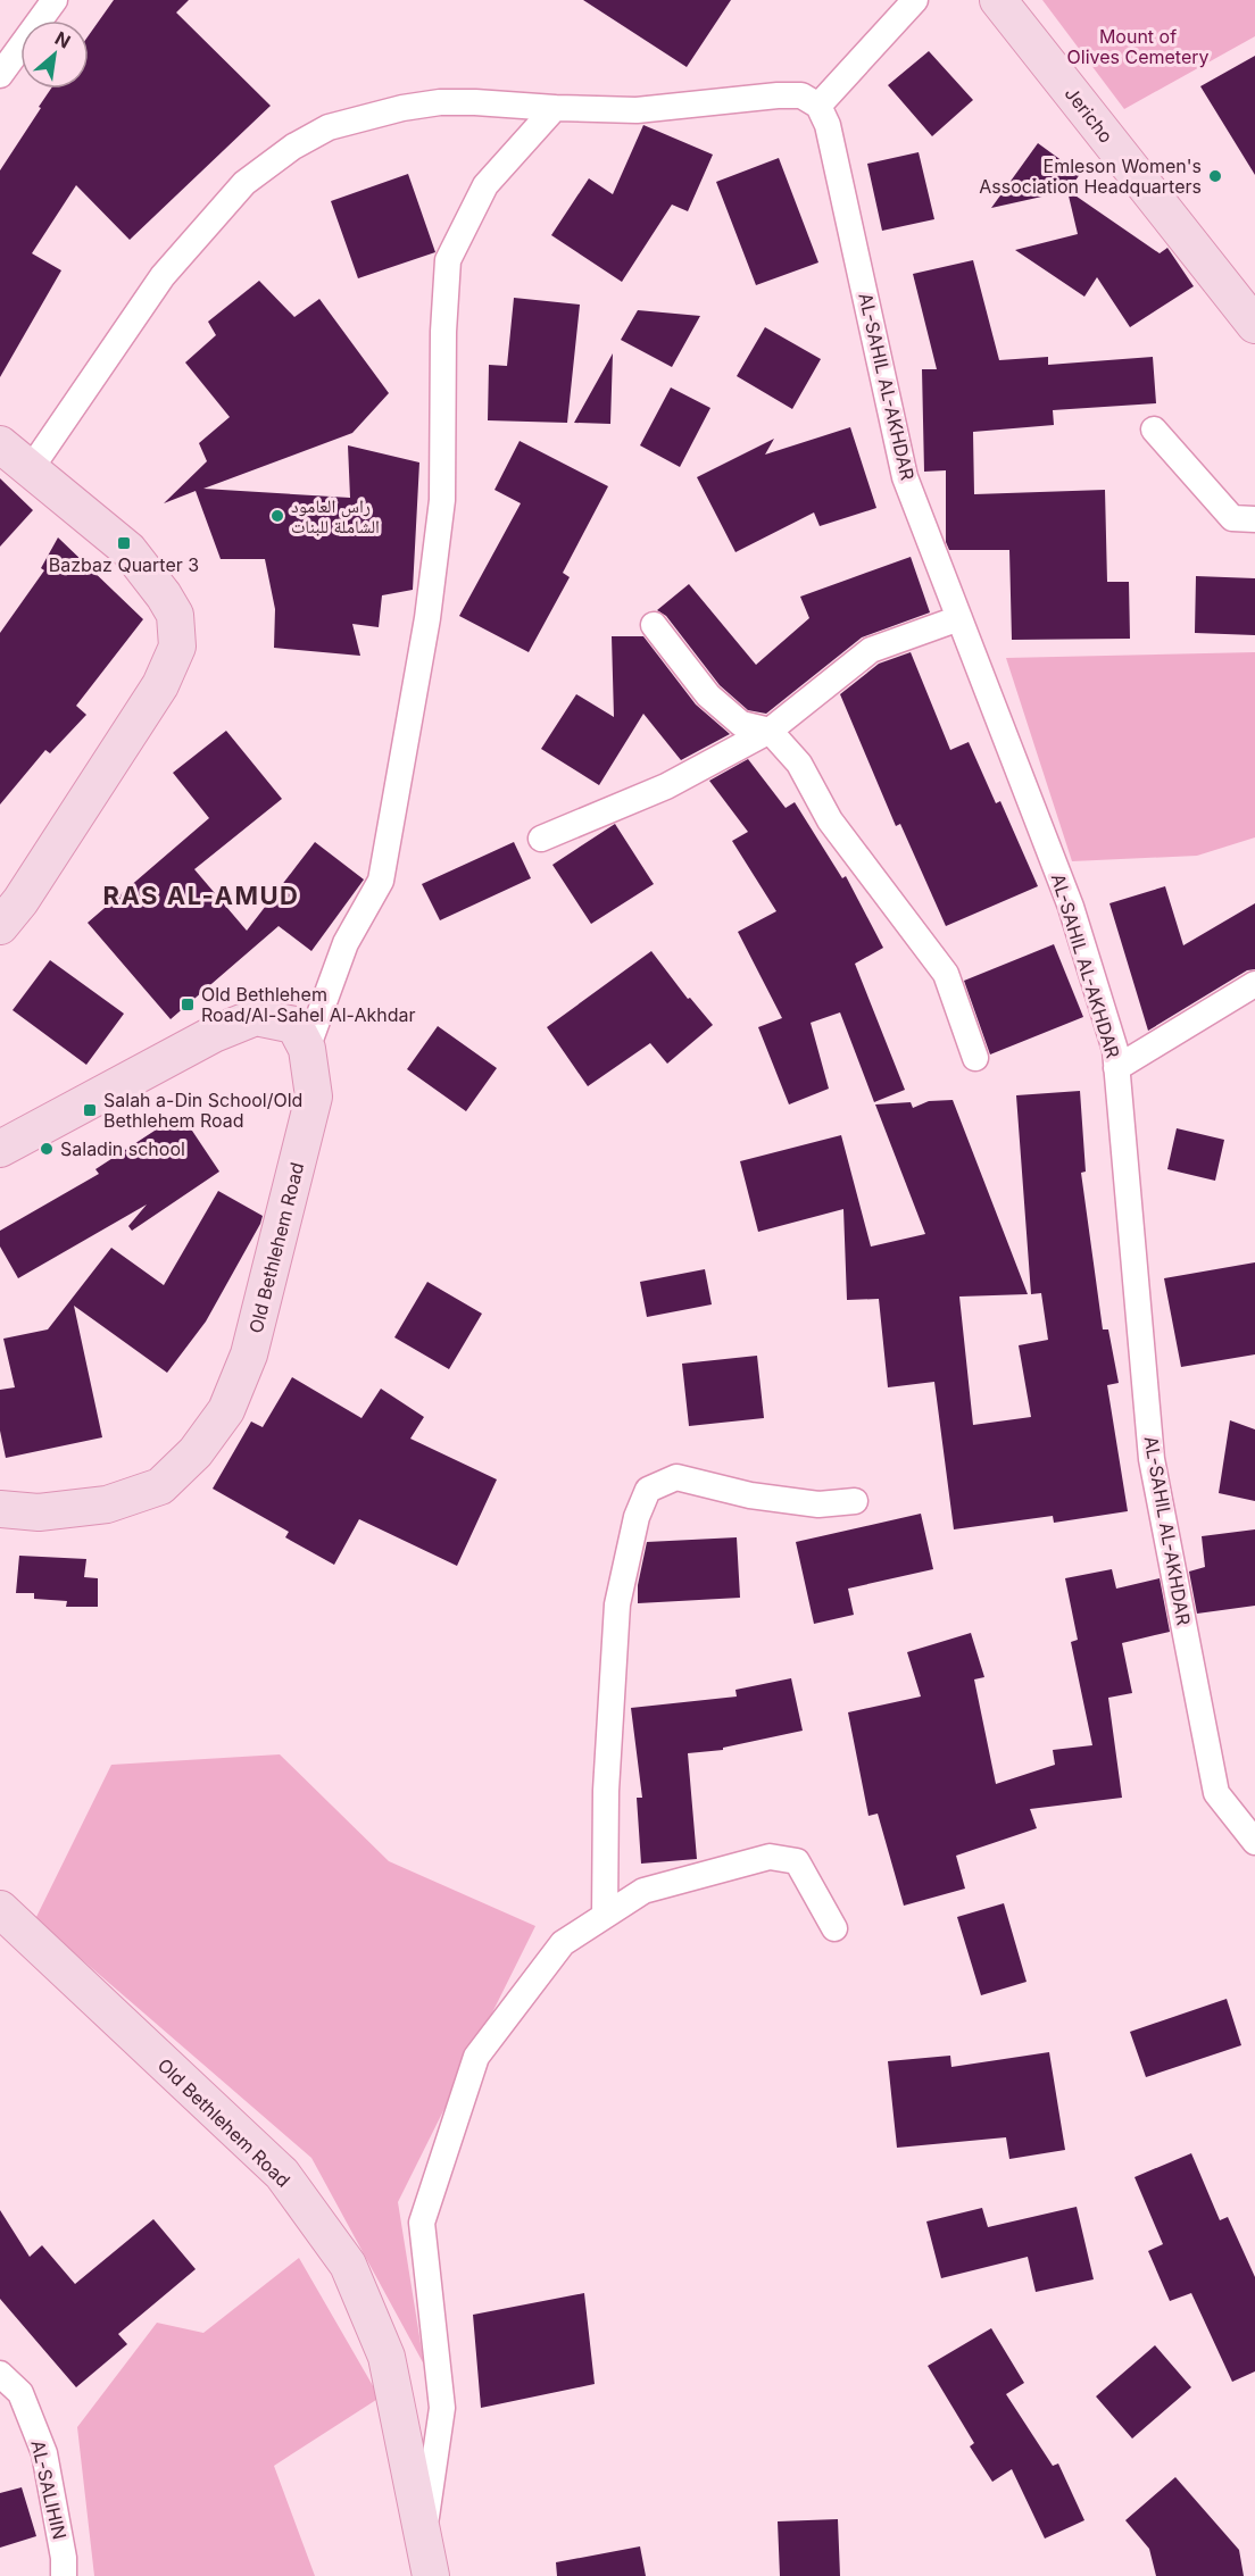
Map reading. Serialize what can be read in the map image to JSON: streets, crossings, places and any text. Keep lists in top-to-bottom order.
{
  "streets": {
    "street": [
      "Jericho",
      "AL-SAHIL AL-AKHDAR",
      "Old Bethlehem Road",
      "AL-SALIHIN"
    ]
  },
  "districts": ["RAS AL-AMUD"],
  "parks": ["Mount of Olives Cemetery"],
  "places": {
    "other": ["Emleson Women's Association Headquarters", "راس العامود الشاملة للبنات", "Saladin school"],
    "transit": ["Bazbaz Quarter 3", "Old Bethlehem Road/Al-Sahel Al-Akhdar", "Salah a-Din School/Old Bethlehem Road"]
  },
  "north": "top right"
}
